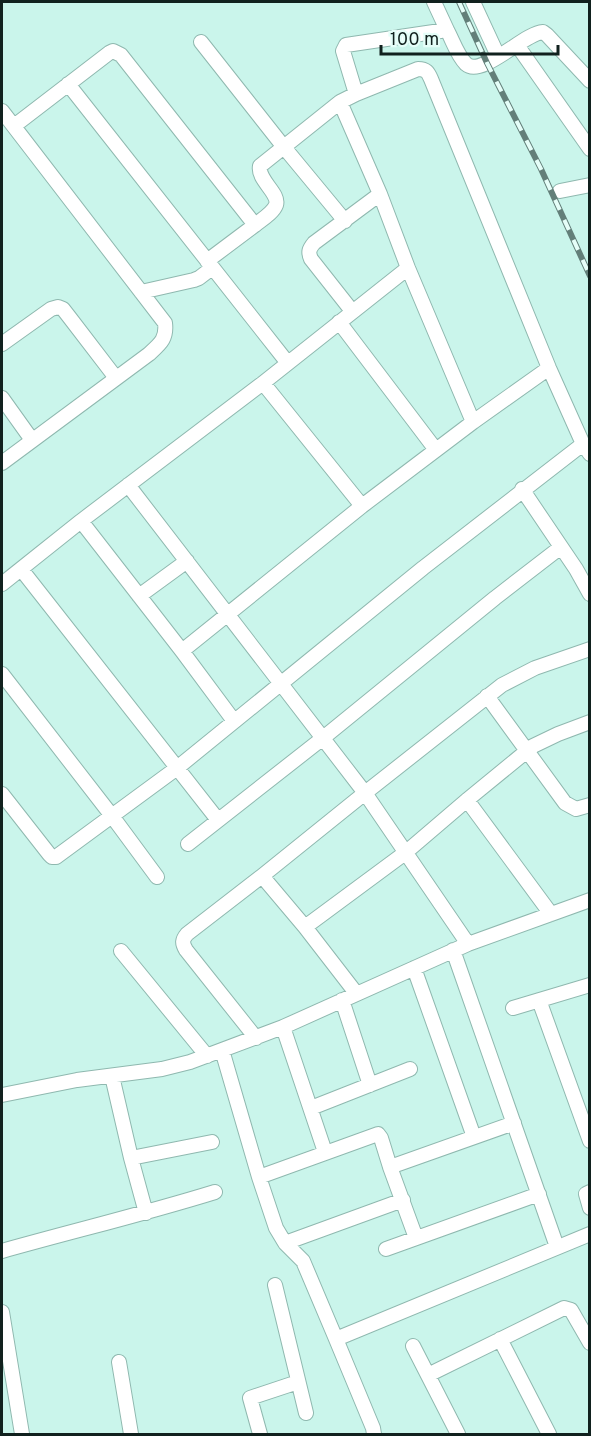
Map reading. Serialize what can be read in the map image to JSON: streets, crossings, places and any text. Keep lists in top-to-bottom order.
{
  "scale_bar": "100 m"
}
